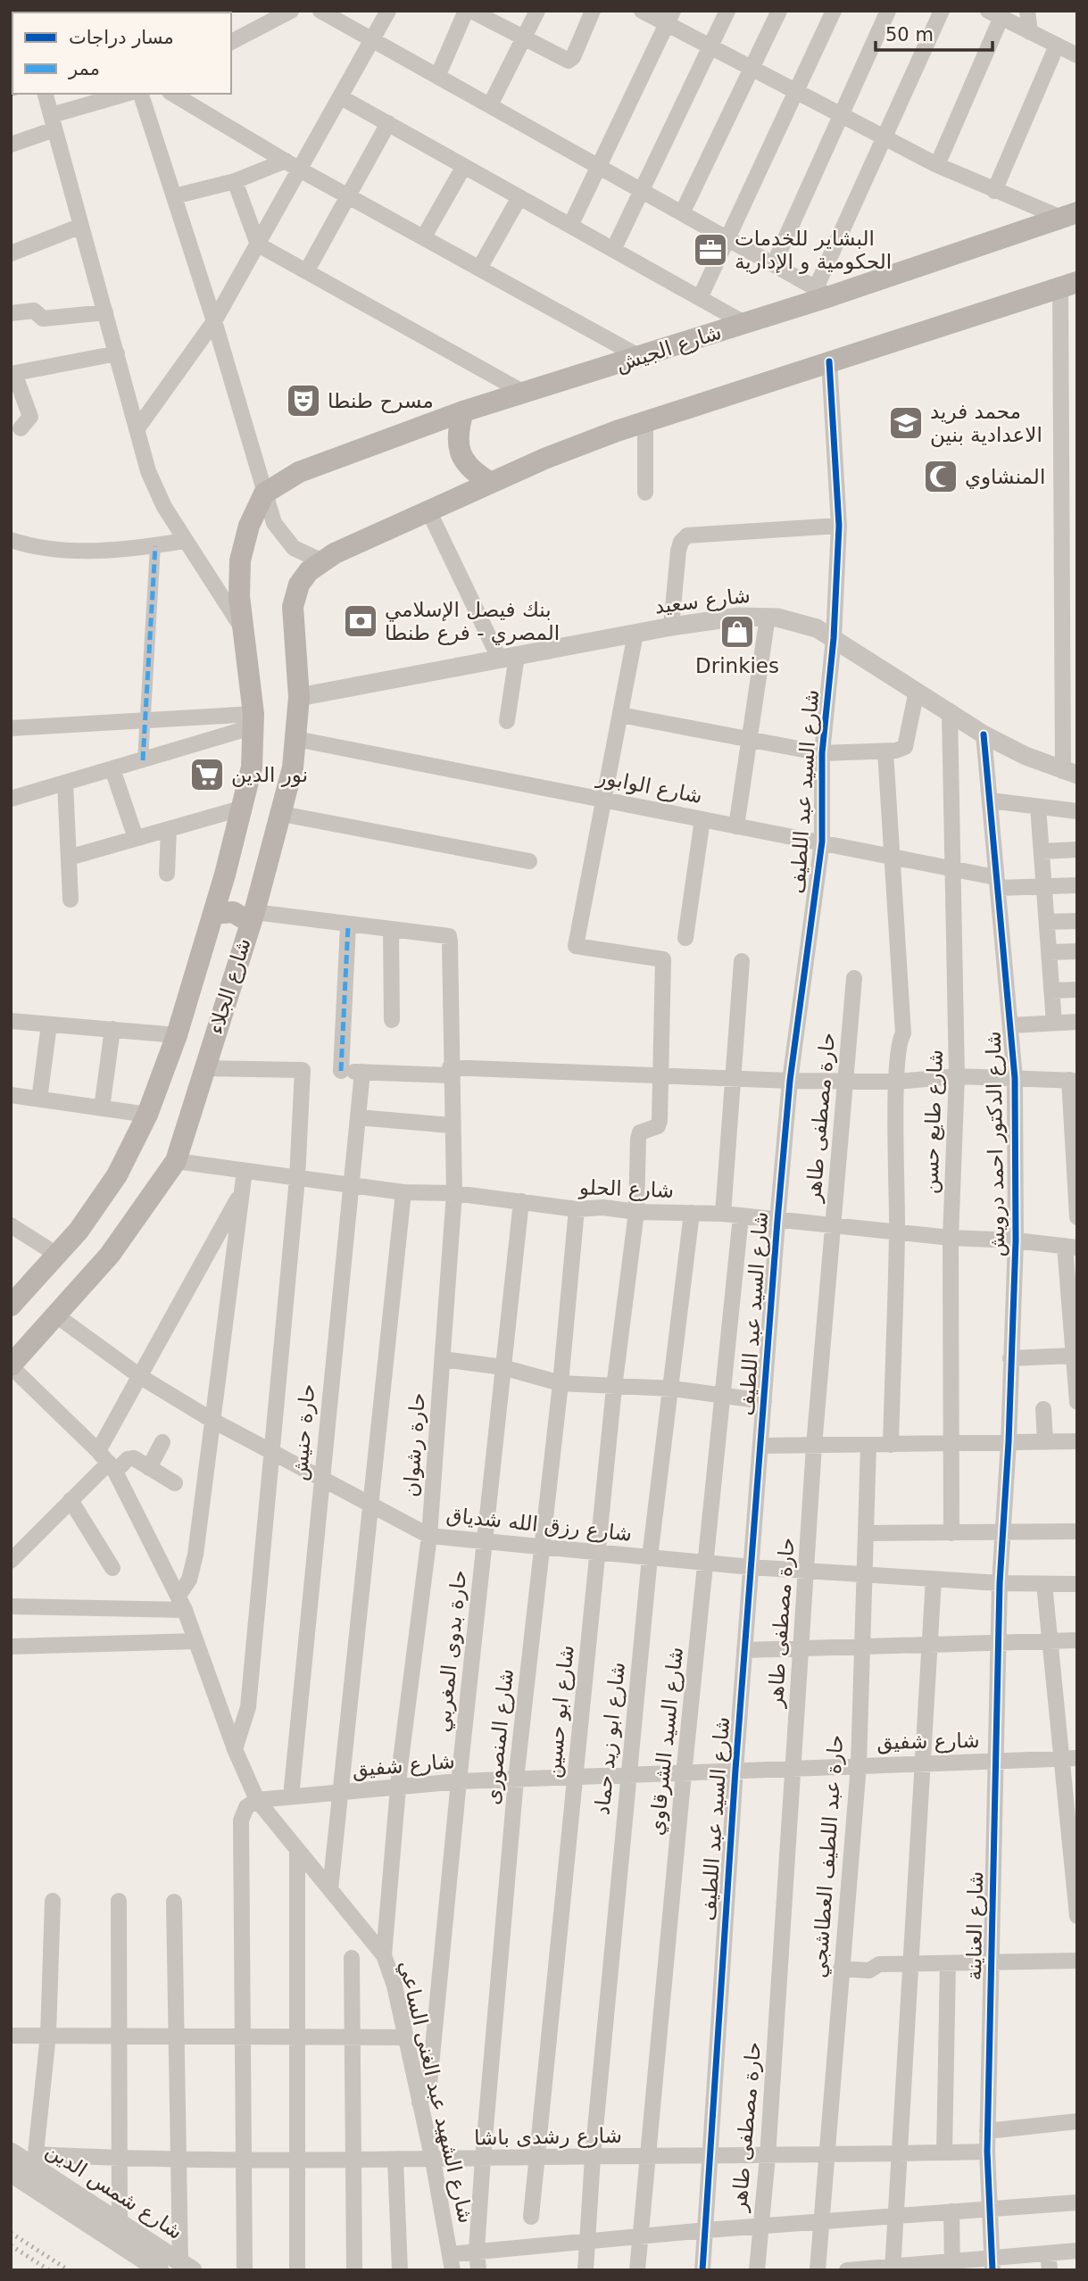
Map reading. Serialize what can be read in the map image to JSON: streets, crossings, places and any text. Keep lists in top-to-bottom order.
{
  "streets": {
    "main road": ["شارع الجيش", "شارع الجلاء"],
    "street": [
      "شارع سعيد",
      "شارع الوابور",
      "شارع السيد عبد اللطيف",
      "حارة مصطفى طاهر",
      "شارع طايع حسن",
      "شارع الدكتور احمد درويش",
      "شارع الحلو",
      "حارة حنيش",
      "حارة رشوان",
      "شارع رزق الله شدياق",
      "حارة بدوى المغربي",
      "شارع ابو حسين",
      "شارع المنصورى",
      "شارع ابو زيد حماد",
      "شارع السيد الشرقاوي",
      "شارع شفيق",
      "حارة عبد اللطيف العطاشجي",
      "شارع العناينة",
      "شارع الشهيد عبد الغنى الساعي",
      "شارع رشدى باشا",
      "شارع شمس الدين"
    ]
  },
  "crossings": [
    ["شارع الجيش", "شارع الجلاء"],
    ["شارع سعيد", "شارع السيد عبد اللطيف"],
    ["شارع سعيد", "شارع الجلاء"],
    ["شارع سعيد", "شارع طايع حسن"],
    ["شارع سعيد", "شارع الدكتور احمد درويش"],
    ["شارع الوابور", "شارع السيد عبد اللطيف"],
    ["شارع الوابور", "شارع الجلاء"],
    ["شارع الوابور", "شارع طايع حسن"],
    ["شارع الوابور", "شارع الدكتور احمد درويش"],
    ["شارع السيد عبد اللطيف", "شارع الحلو"],
    ["شارع السيد عبد اللطيف", "شارع رزق الله شدياق"],
    ["شارع السيد عبد اللطيف", "شارع شفيق"],
    ["شارع السيد عبد اللطيف", "شارع رشدى باشا"],
    ["شارع الجلاء", "شارع الحلو"],
    ["شارع الجلاء", "شارع رزق الله شدياق"],
    ["شارع الجلاء", "شارع الشهيد عبد الغنى الساعي"],
    ["حارة مصطفى طاهر", "شارع الحلو"],
    ["حارة مصطفى طاهر", "شارع رزق الله شدياق"],
    ["حارة مصطفى طاهر", "شارع شفيق"],
    ["حارة مصطفى طاهر", "شارع رشدى باشا"],
    ["شارع طايع حسن", "شارع الحلو"],
    ["شارع الدكتور احمد درويش", "شارع الحلو"],
    ["شارع الدكتور احمد درويش", "شارع العناينة"],
    ["شارع الحلو", "حارة حنيش"],
    ["شارع الحلو", "حارة رشوان"],
    ["شارع الحلو", "حارة بدوى المغربي"],
    ["شارع الحلو", "شارع ابو حسين"],
    ["شارع الحلو", "شارع المنصورى"],
    ["شارع الحلو", "شارع ابو زيد حماد"],
    ["شارع الحلو", "شارع السيد الشرقاوي"],
    ["حارة حنيش", "شارع رزق الله شدياق"],
    ["حارة حنيش", "شارع شفيق"],
    ["حارة رشوان", "شارع رزق الله شدياق"],
    ["حارة رشوان", "شارع شفيق"],
    ["حارة رشوان", "شارع الشهيد عبد الغنى الساعي"],
    ["شارع رزق الله شدياق", "حارة بدوى المغربي"],
    ["شارع رزق الله شدياق", "شارع ابو حسين"],
    ["شارع رزق الله شدياق", "شارع المنصورى"],
    ["شارع رزق الله شدياق", "شارع ابو زيد حماد"],
    ["شارع رزق الله شدياق", "شارع السيد الشرقاوي"],
    ["شارع رزق الله شدياق", "حارة عبد اللطيف العطاشجي"],
    ["شارع رزق الله شدياق", "شارع العناينة"],
    ["حارة بدوى المغربي", "شارع شفيق"],
    ["حارة بدوى المغربي", "شارع الشهيد عبد الغنى الساعي"],
    ["شارع ابو حسين", "شارع شفيق"],
    ["شارع ابو حسين", "شارع رشدى باشا"],
    ["شارع المنصورى", "شارع شفيق"],
    ["شارع المنصورى", "شارع رشدى باشا"],
    ["شارع ابو زيد حماد", "شارع شفيق"],
    ["شارع ابو زيد حماد", "شارع رشدى باشا"],
    ["شارع السيد الشرقاوي", "شارع شفيق"],
    ["شارع السيد الشرقاوي", "شارع رشدى باشا"],
    ["شارع شفيق", "حارة عبد اللطيف العطاشجي"],
    ["شارع شفيق", "شارع العناينة"],
    ["شارع شفيق", "شارع الشهيد عبد الغنى الساعي"],
    ["حارة عبد اللطيف العطاشجي", "شارع رشدى باشا"],
    ["شارع العناينة", "شارع رشدى باشا"],
    ["شارع الشهيد عبد الغنى الساعي", "شارع رشدى باشا"],
    ["شارع رشدى باشا", "شارع شمس الدين"]
  ],
  "places": {
    "office": ["البشاير للخدمات الحكومية و الإدارية"],
    "theatre": ["مسرح طنطا"],
    "school or university": ["محمد فريد الاعدادية بنين"],
    "mosque": ["المنشاوي"],
    "bank": ["بنك فيصل الإسلامي المصري - فرع طنطا"],
    "shop": ["Drinkies"],
    "supermarket": ["نور الدين"]
  },
  "legend": ["مسار دراجات", "ممر"],
  "scale_bar": "50 m"
}
